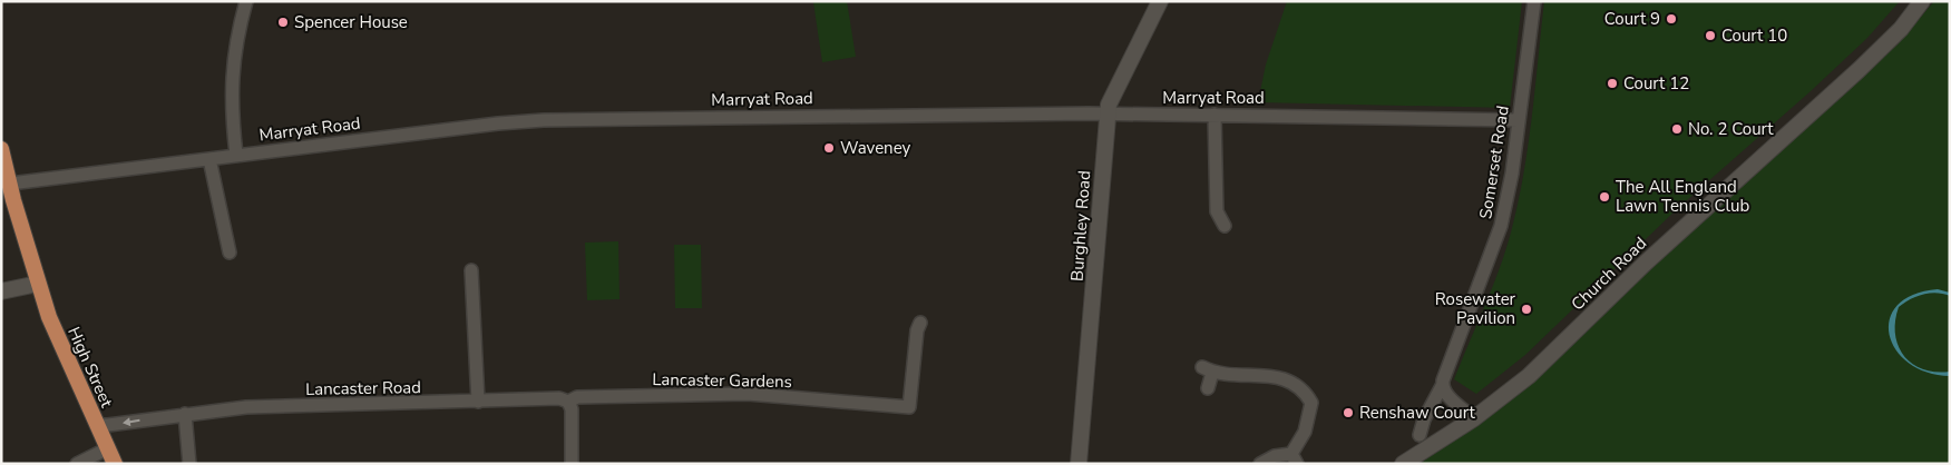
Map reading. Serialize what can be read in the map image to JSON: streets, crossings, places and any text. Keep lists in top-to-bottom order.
{
  "streets": {
    "main road": ["High Street"],
    "street": [
      "Marryat Road",
      "Somerset Road",
      "Burghley Road",
      "Church Road",
      "Lancaster Gardens",
      "Lancaster Road"
    ]
  },
  "crossings": [
    ["Marryat Road", "Somerset Road"],
    ["Marryat Road", "Burghley Road"],
    ["Marryat Road", "High Street"],
    ["High Street", "Lancaster Road"],
    ["Lancaster Gardens", "Lancaster Road"]
  ],
  "places": [
    "Court 9",
    "Spencer House",
    "Court 10",
    "Court 12",
    "No. 2 Court",
    "Waveney",
    "The All England Lawn Tennis Club",
    "Rosewater Pavilion",
    "Renshaw Court"
  ]
}
